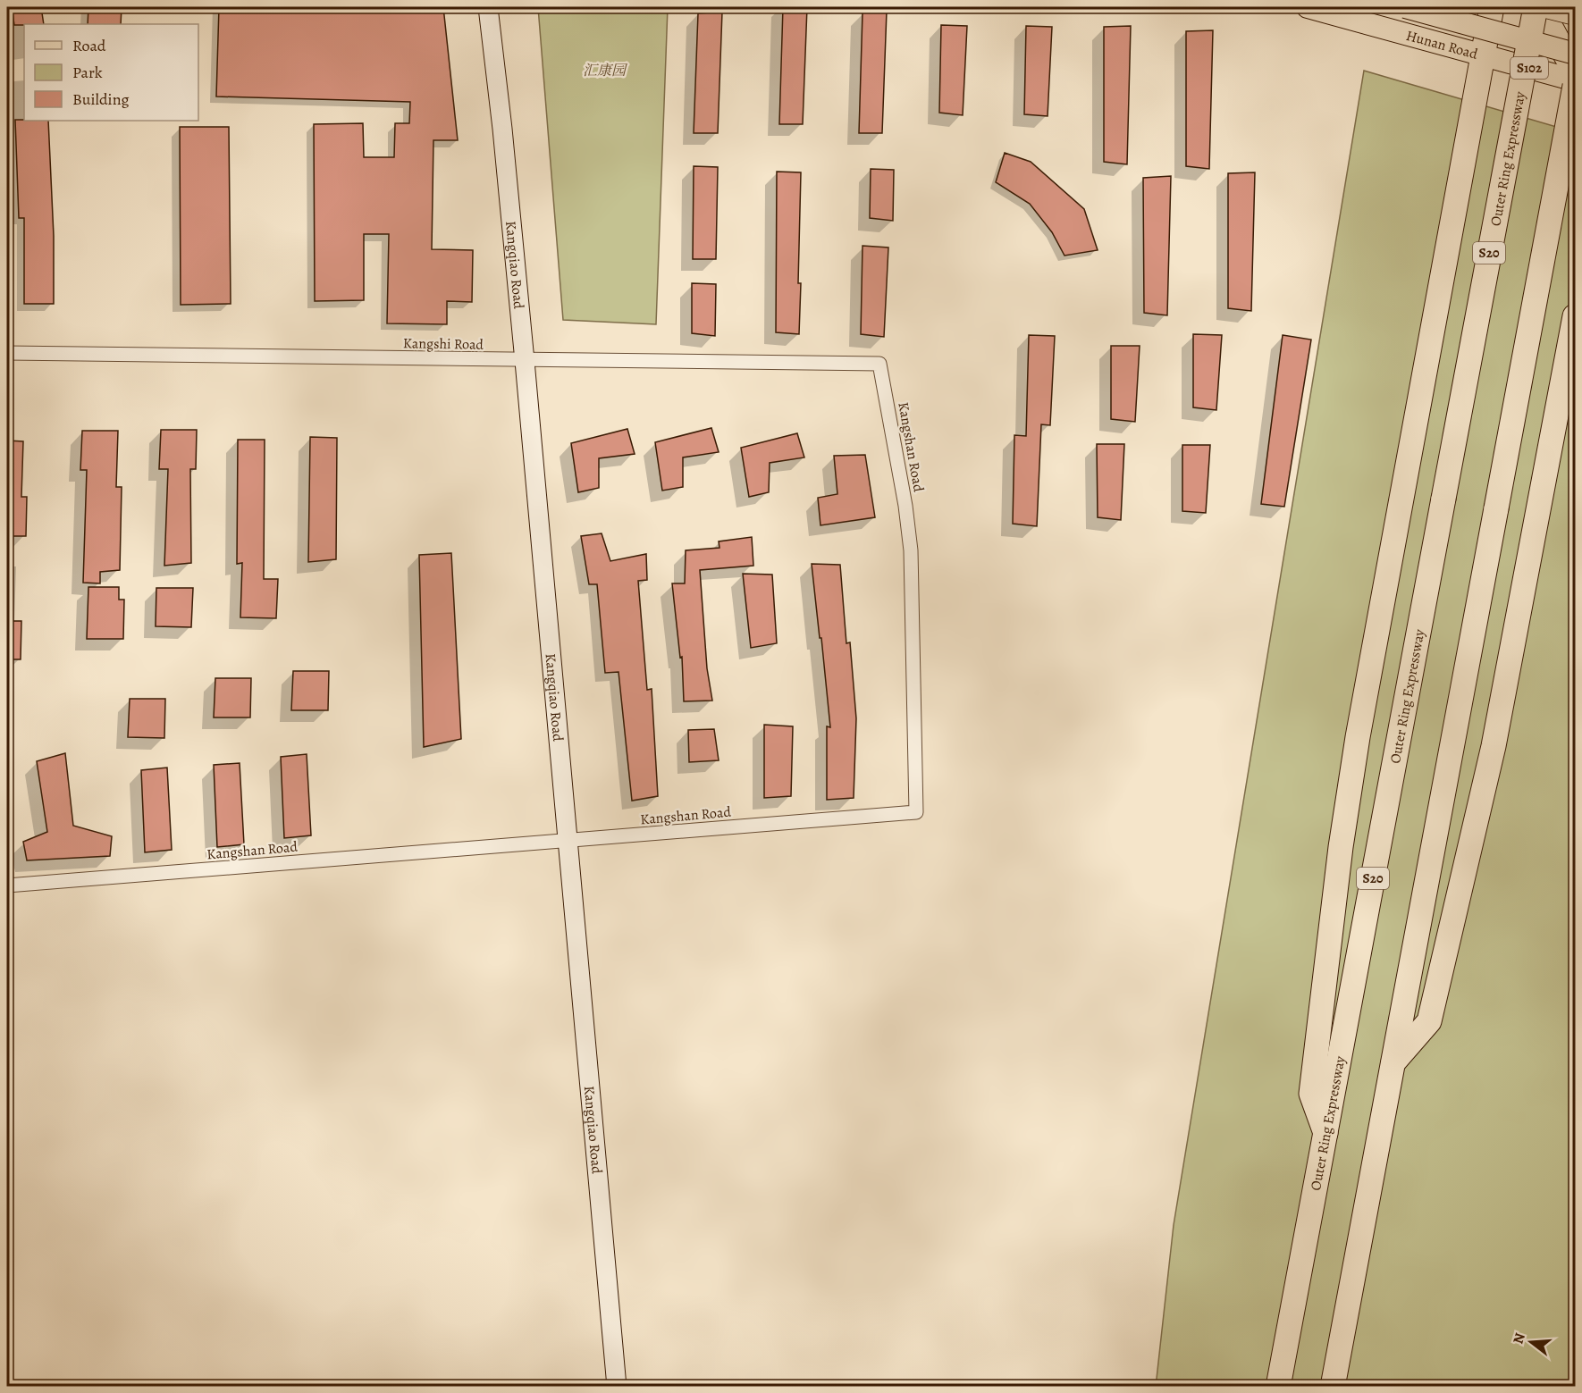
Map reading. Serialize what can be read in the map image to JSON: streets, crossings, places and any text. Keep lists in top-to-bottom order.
{
  "streets": {
    "highway": ["Outer Ring Expressway", "S20"],
    "main road": ["Hunan Road", "S102", "Kangqiao Road"],
    "street": ["Kangshi Road", "Kangshan Road"]
  },
  "crossings": [
    ["Kangqiao Road", "Kangshi Road"],
    ["Kangqiao Road", "Kangshan Road"],
    ["Kangshi Road", "Kangshan Road"]
  ],
  "parks": ["汇康园"],
  "legend": ["Road", "Park", "Building"],
  "north": "left"
}
